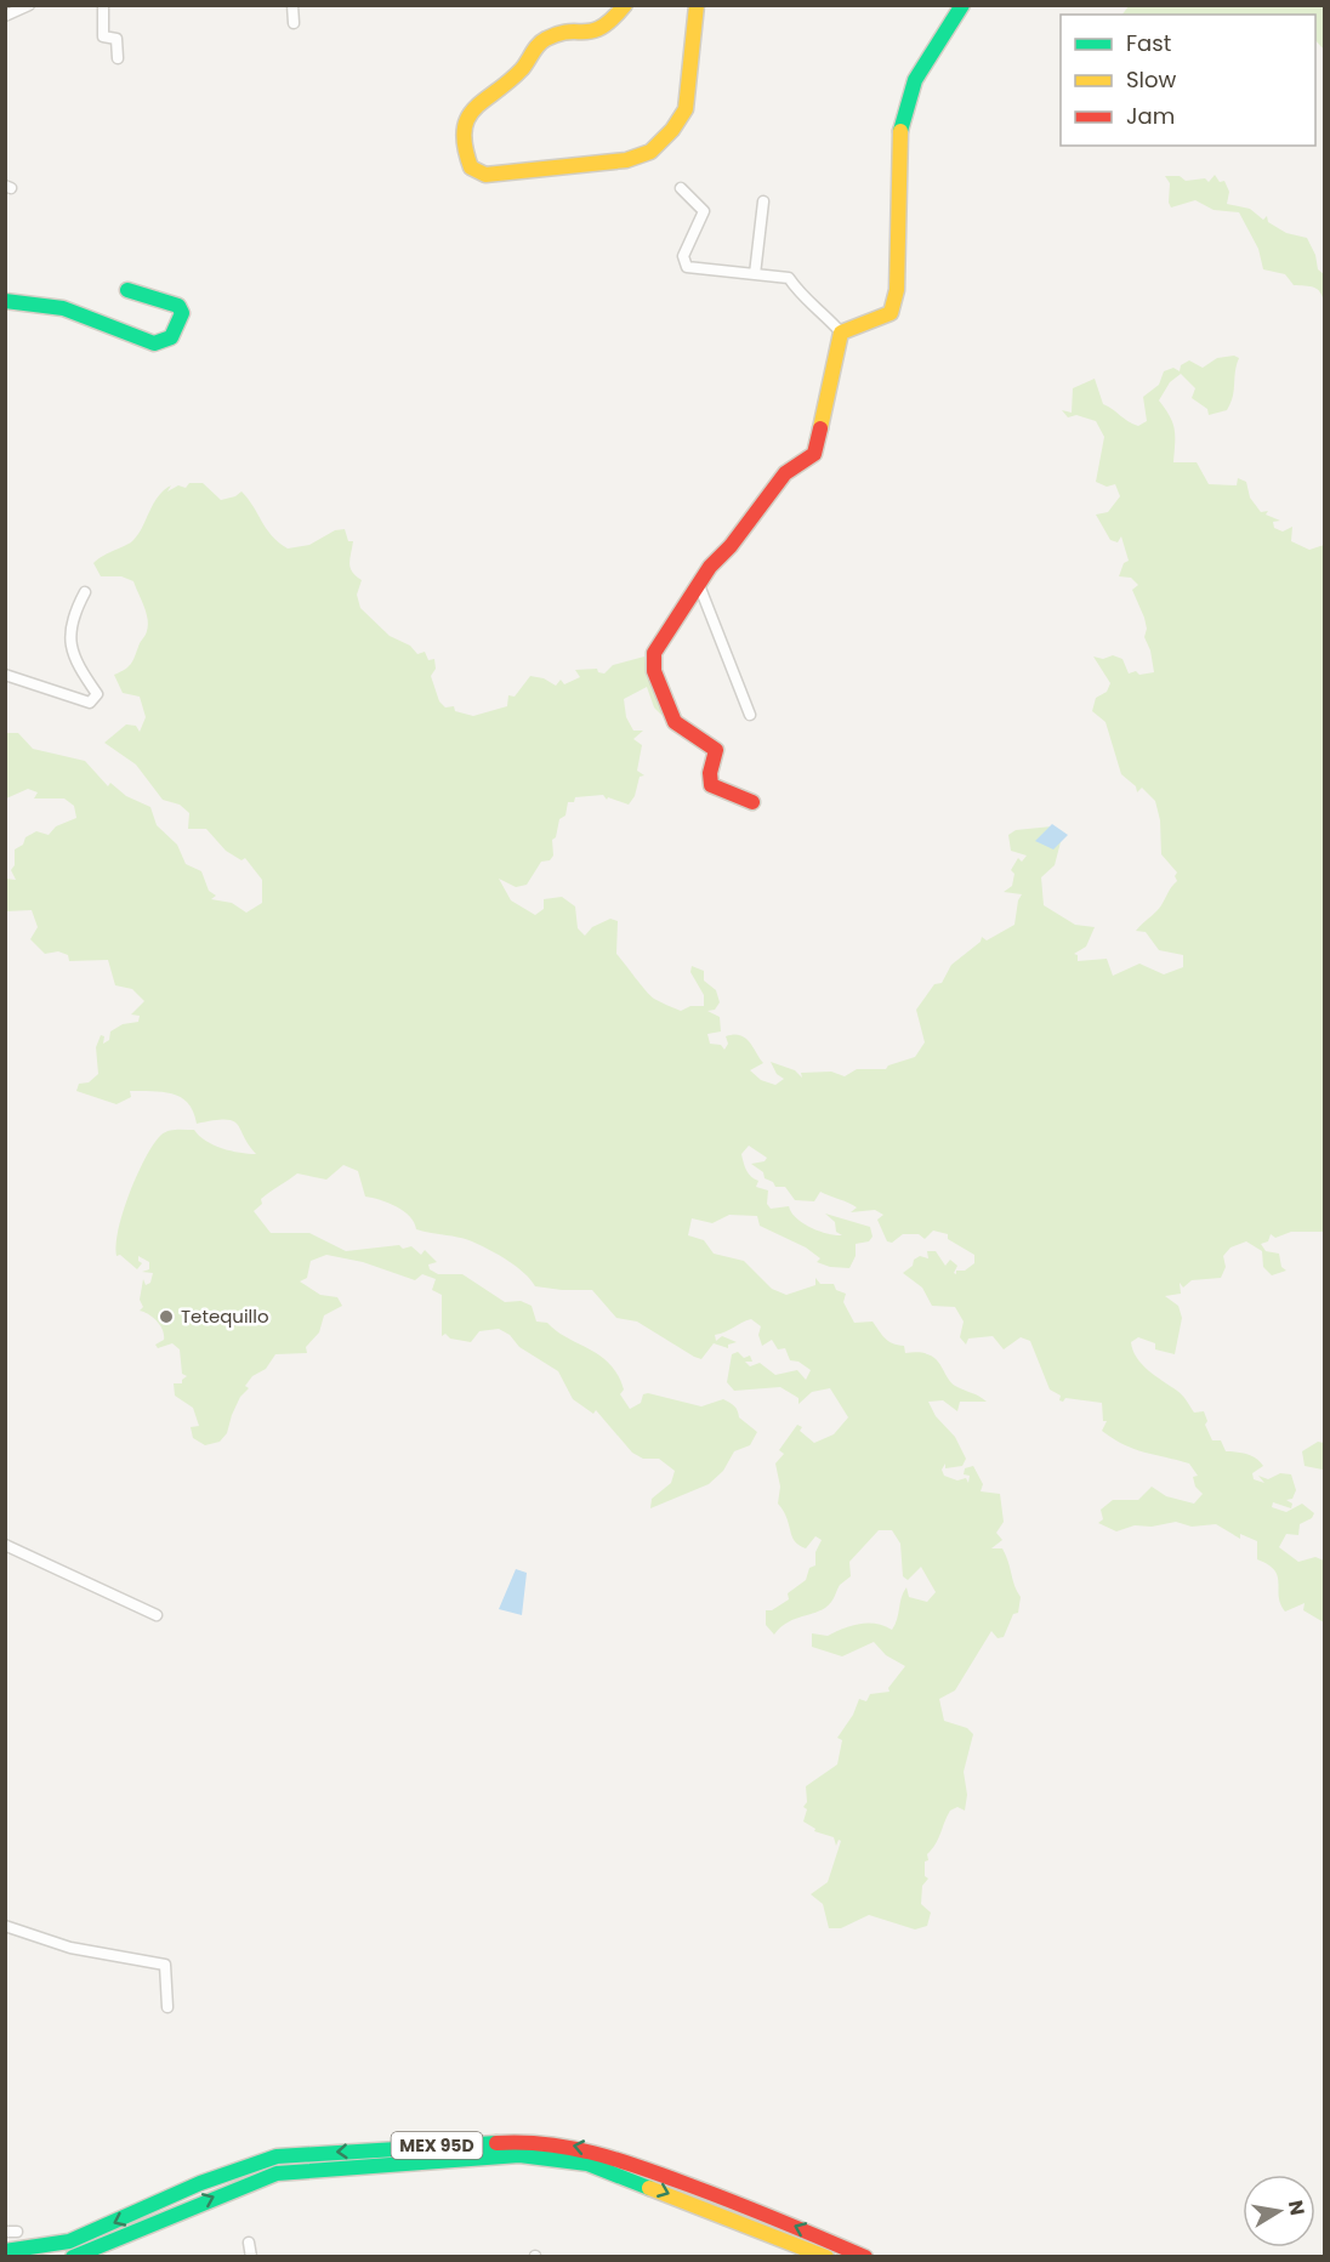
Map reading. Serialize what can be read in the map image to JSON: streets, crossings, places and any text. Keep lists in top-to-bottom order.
{
  "streets": {
    "main road": ["MEX 95D"]
  },
  "places": ["Tetequillo"],
  "legend": ["Fast", "Slow", "Jam"],
  "north": "right"
}
